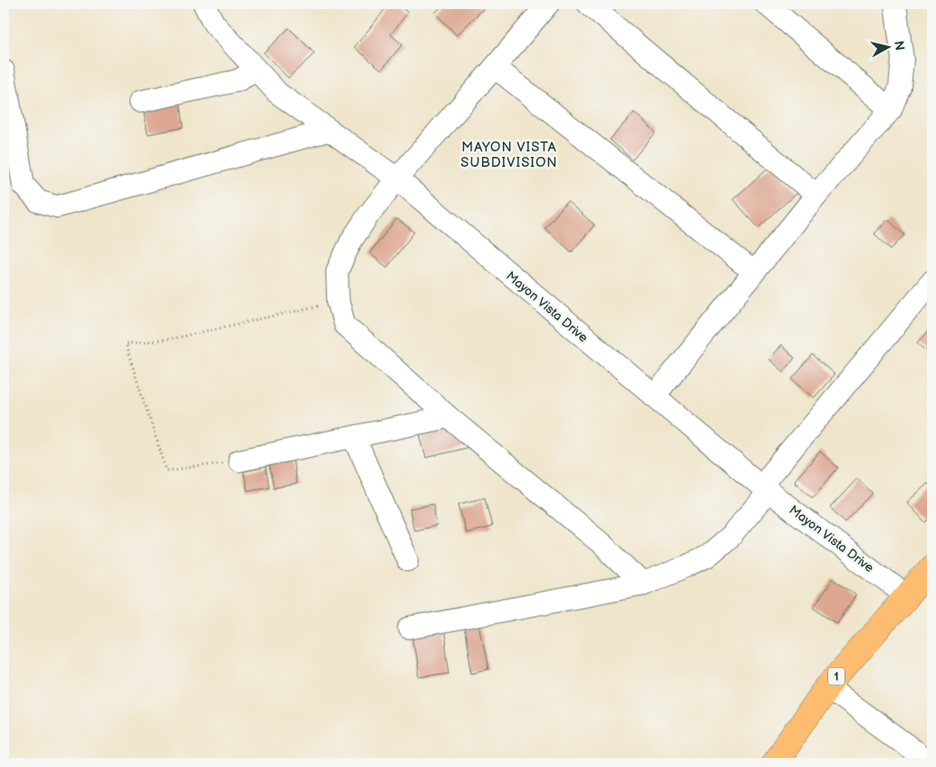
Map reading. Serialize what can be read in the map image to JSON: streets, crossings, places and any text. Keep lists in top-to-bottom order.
{
  "streets": {
    "highway": ["1"],
    "street": ["Mayon Vista Drive"]
  },
  "crossings": [
    ["Mayon Vista Drive", "1"]
  ],
  "districts": ["MAYON VISTA SUBDIVISION"],
  "north": "right"
}
